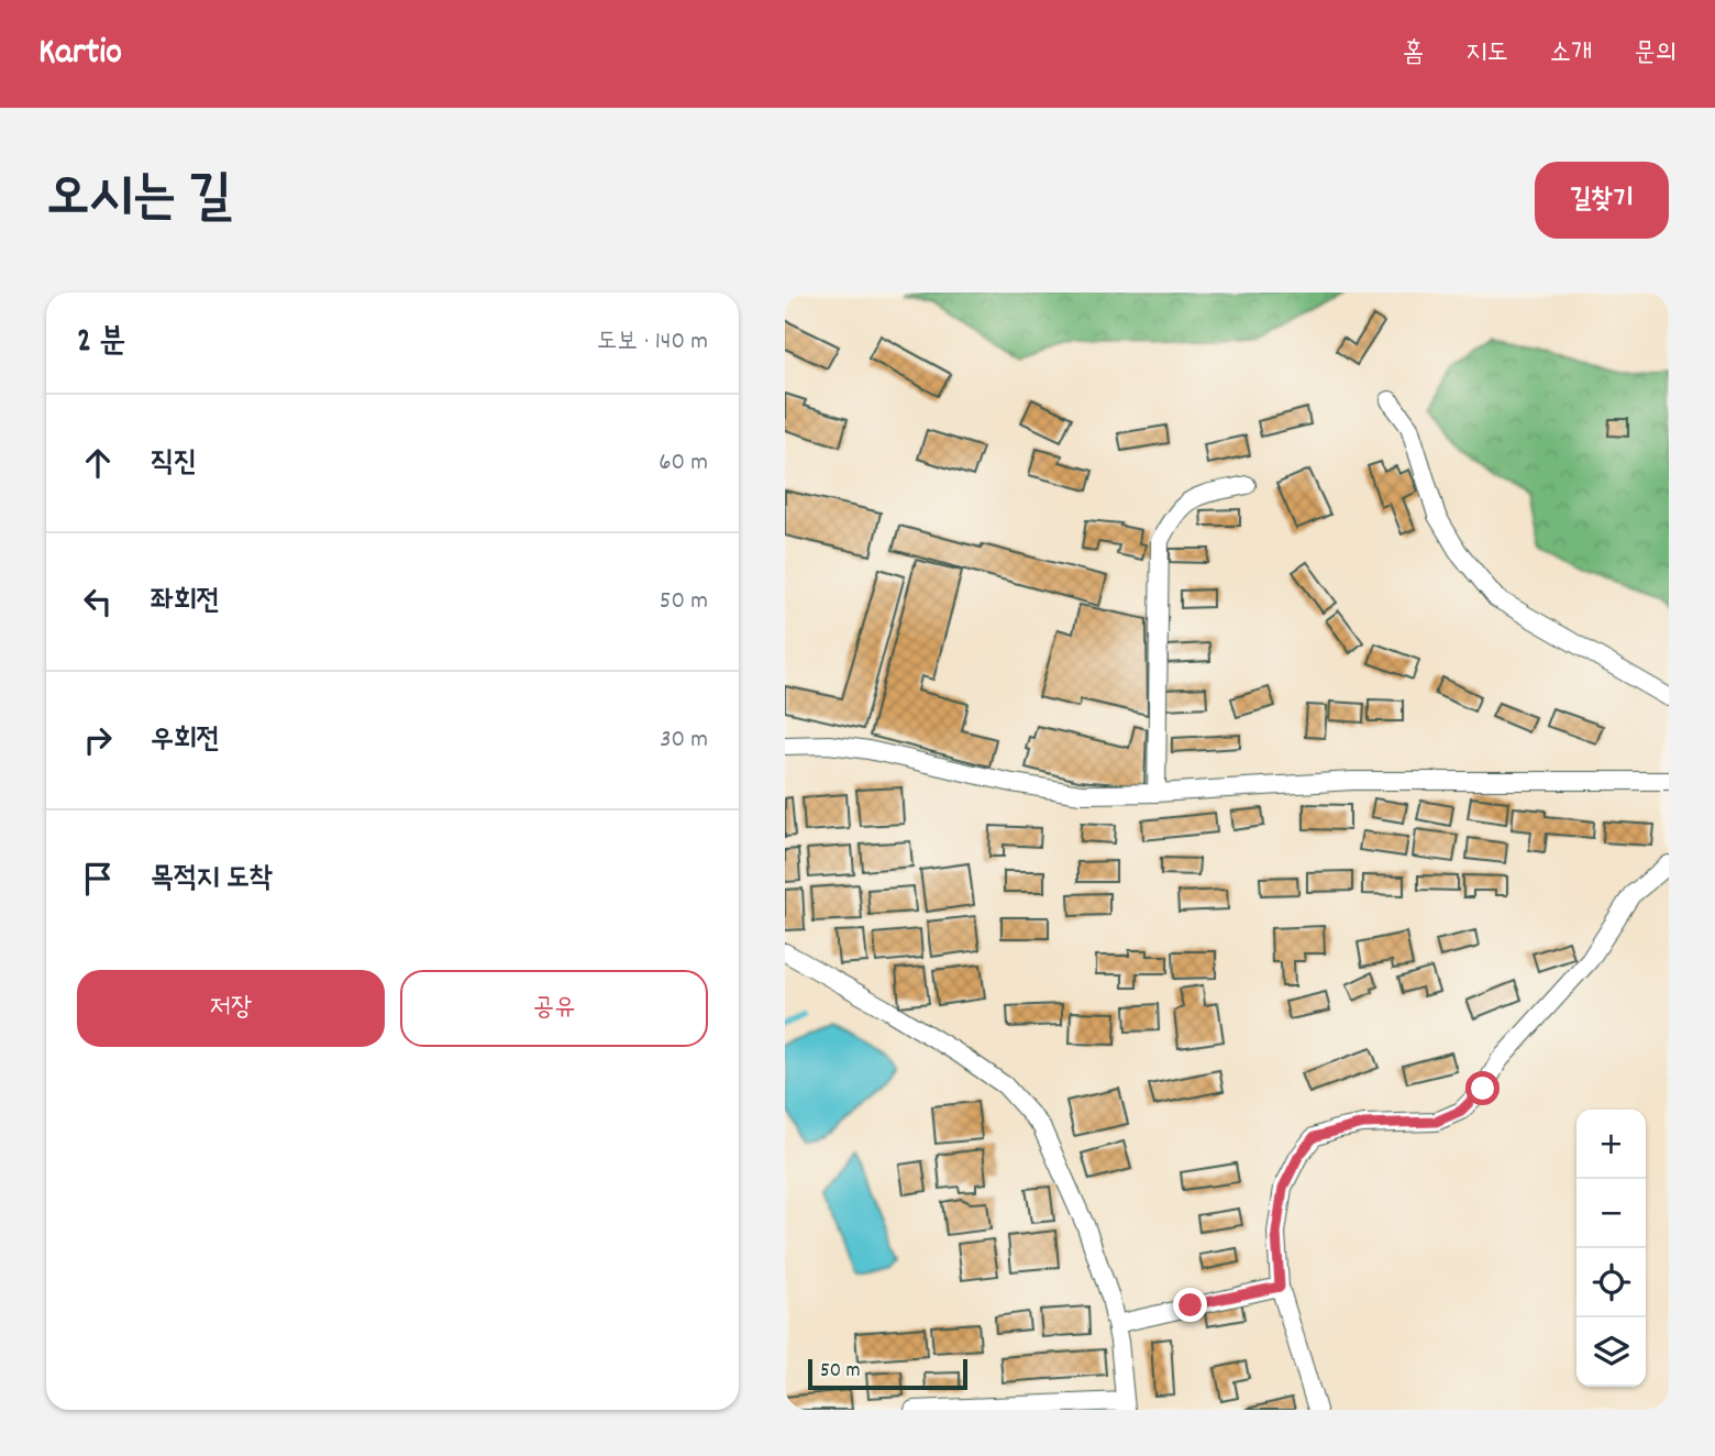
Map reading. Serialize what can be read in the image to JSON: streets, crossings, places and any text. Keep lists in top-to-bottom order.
{
  "scale_bar": "50 m",
  "page": {
    "header": "Kartio",
    "nav": [
      "홈",
      "지도",
      "소개",
      "문의"
    ],
    "title": "오시는 길",
    "buttons": [
      "길찾기",
      ["저장", "공유"]
    ],
    "heading": ["2 분", "도보 · 140 m"],
    "list": [
      ["직진", "60 m"],
      ["좌회전", "50 m"],
      ["우회전", "30 m"],
      "목적지 도착"
    ],
    "map_buttons": ["+", "−"],
    "scale": "50 m"
  }
}
